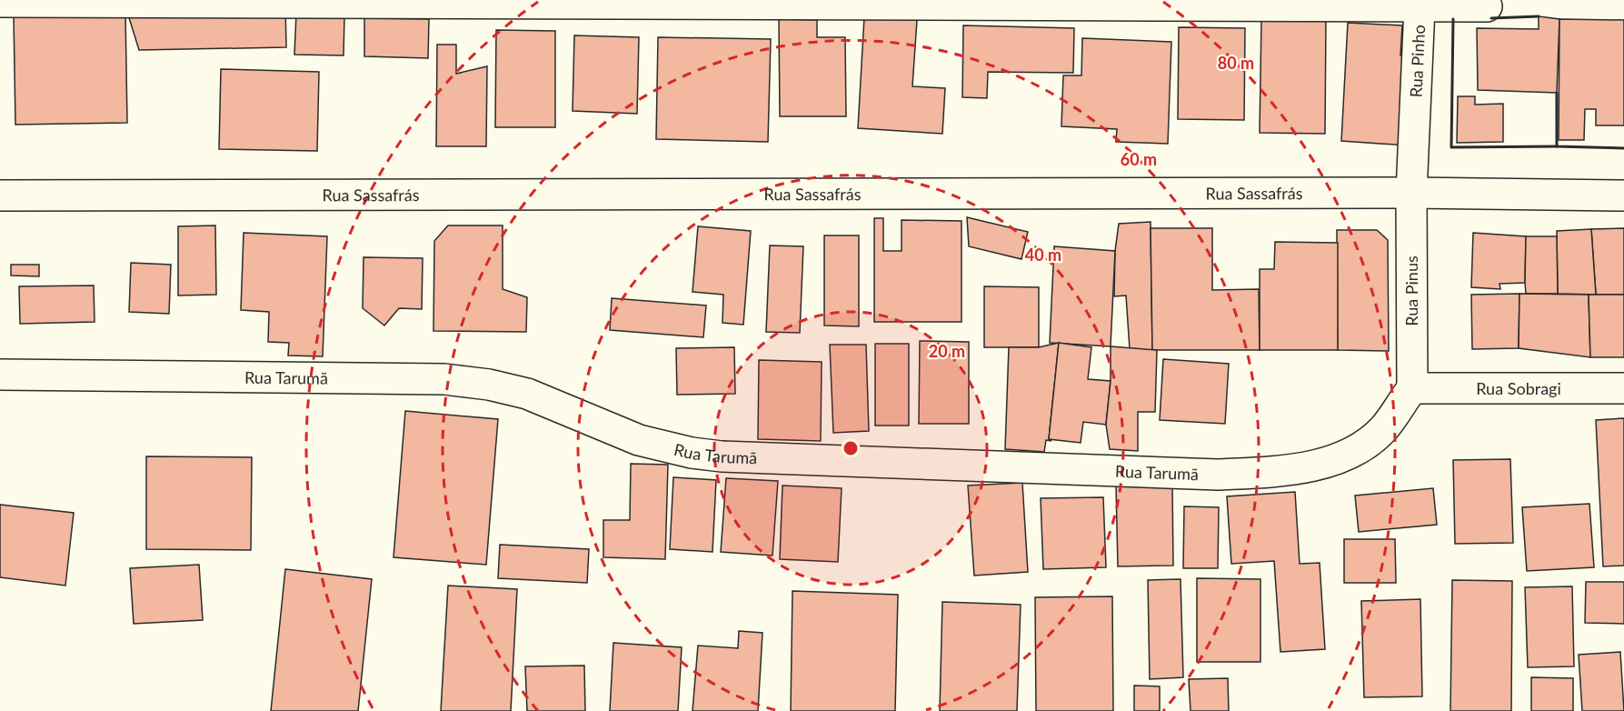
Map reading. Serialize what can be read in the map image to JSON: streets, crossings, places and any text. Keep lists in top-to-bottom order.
{
  "streets": {
    "street": [
      "Rua Pinho",
      "Rua Sassafrás",
      "Rua Pinus",
      "Rua Tarumã",
      "Rua Sobragi"
    ]
  },
  "crossings": [
    ["Rua Pinho", "Rua Sassafrás"],
    ["Rua Pinho", "Rua Pinus"],
    ["Rua Sassafrás", "Rua Pinus"],
    ["Rua Pinus", "Rua Tarumã"],
    ["Rua Pinus", "Rua Sobragi"],
    ["Rua Tarumã", "Rua Sobragi"]
  ],
  "rings": [
    "80 m",
    "60 m",
    "40 m",
    "20 m"
  ]
}
